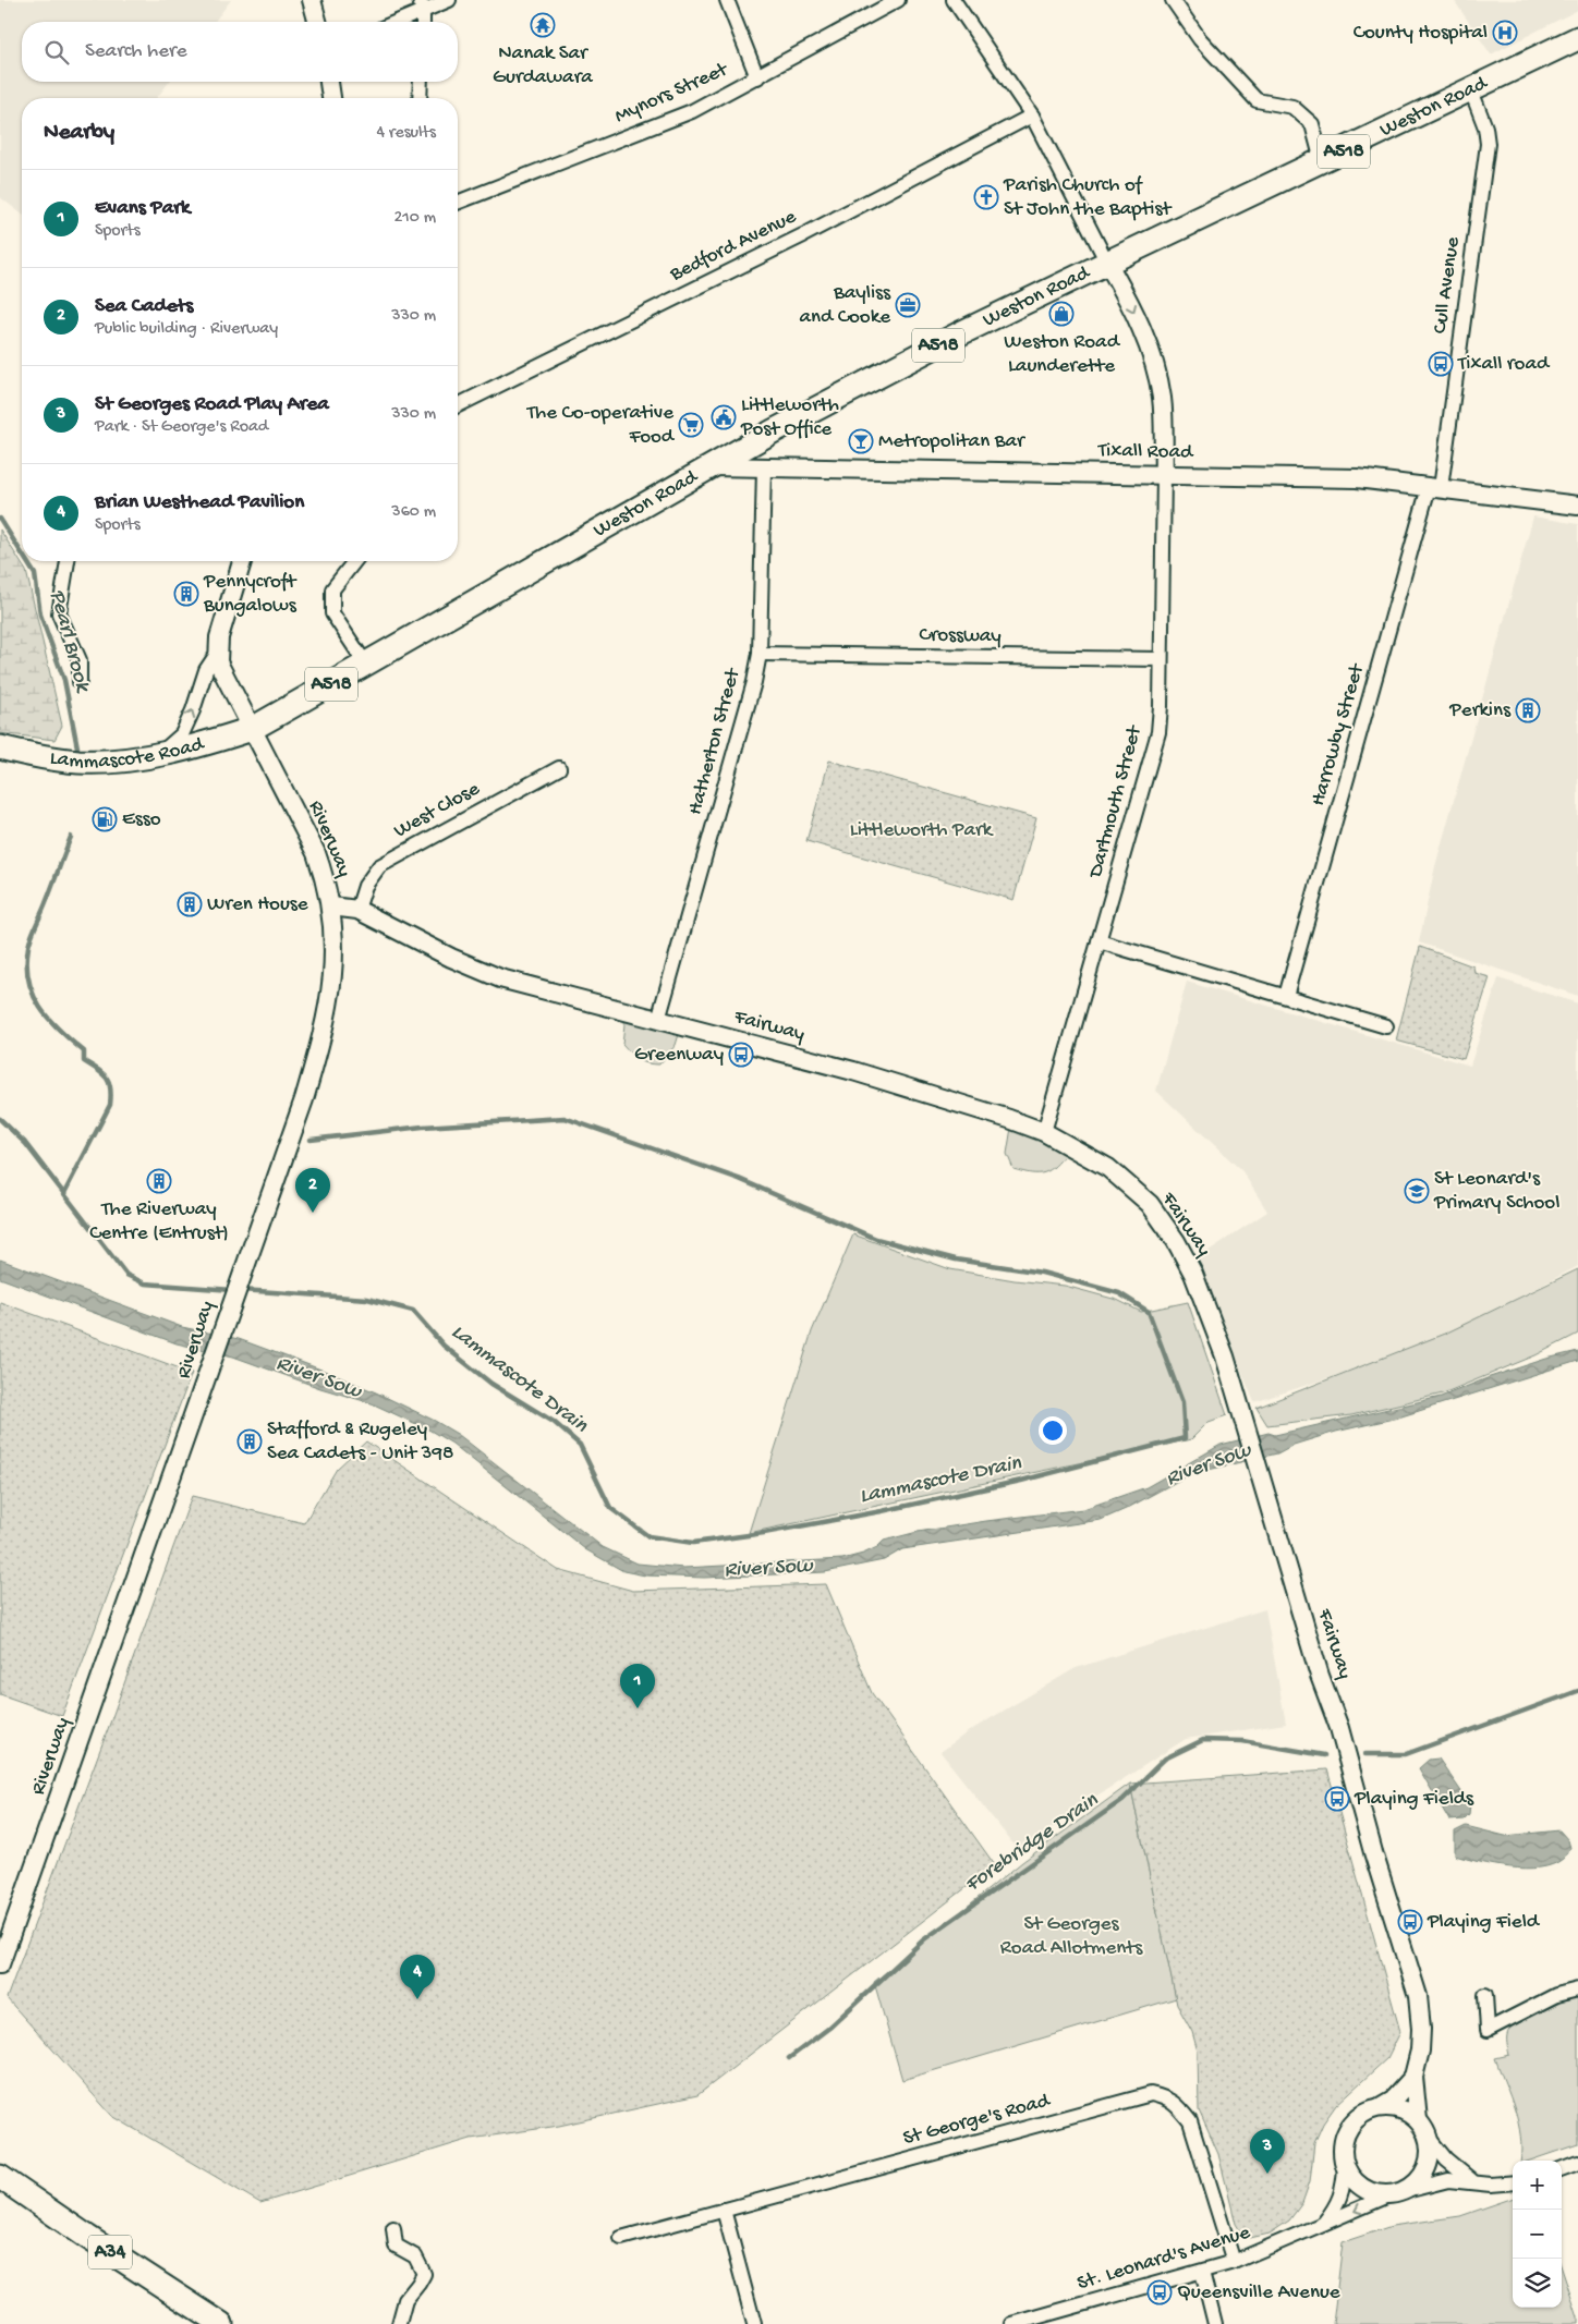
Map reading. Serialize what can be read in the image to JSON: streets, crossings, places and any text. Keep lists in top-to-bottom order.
{
  "streets": {
    "highway": [
      "Weston Road",
      "A518",
      "Lammascote Road",
      "A34"
    ],
    "street": [
      "Mynors Street",
      "Bedford Avenue",
      "Cull Avenue",
      "Tixall Road",
      "Crossway",
      "Harrowby Street",
      "Hatherton Street",
      "Dartmouth Street",
      "West Close",
      "Riverway",
      "Fairway",
      "St George's Road",
      "St. Leonard's Avenue"
    ]
  },
  "crossings": [
    ["Weston Road", "Cull Avenue"],
    ["Weston Road", "Tixall Road"],
    ["Weston Road", "Lammascote Road"],
    ["Weston Road", "Riverway"],
    ["Cull Avenue", "Tixall Road"],
    ["Cull Avenue", "Harrowby Street"],
    ["Tixall Road", "Harrowby Street"],
    ["Tixall Road", "Hatherton Street"],
    ["Tixall Road", "Dartmouth Street"],
    ["Crossway", "Hatherton Street"],
    ["Crossway", "Dartmouth Street"],
    ["Hatherton Street", "Fairway"],
    ["Lammascote Road", "Riverway"],
    ["Dartmouth Street", "Fairway"],
    ["West Close", "Fairway"],
    ["Riverway", "Fairway"],
    ["Fairway", "St. Leonard's Avenue"],
    ["St George's Road", "St. Leonard's Avenue"]
  ],
  "water": [
    "Pearl Brook",
    "River Sow",
    "Lammascote Drain",
    "Forebridge Drain"
  ],
  "parks": ["Littleworth Park", "St Georges Road Allotments"],
  "places": {
    "temple": ["Nanak Sar Gurdawara"],
    "hospital": ["County Hospital"],
    "church": ["Parish Church of St John the Baptist"],
    "office": ["Bayliss and Cooke"],
    "shop": ["Weston Road Launderette"],
    "bus stop": [
      "Tixall road",
      "Greenway",
      "Playing Fields",
      "Playing Field",
      "Queensville Avenue"
    ],
    "public building": ["Littleworth Post Office"],
    "supermarket": ["The Co-operative Food"],
    "bar": ["Metropolitan Bar"],
    "building": [
      "Pennycroft Bungalows",
      "Perkins",
      "Wren House",
      "The Riverway Centre (Entrust)",
      "Stafford & Rugeley Sea Cadets - Unit 398"
    ],
    "fuel station": ["Esso"],
    "school or university": ["St Leonard's Primary School"]
  },
  "page": {
    "search": "Search here",
    "heading": ["Nearby", "4 results"],
    "list": [
      {
        "mark": "1",
        "name": "Evans Park",
        "note": "Sports",
        "value": "210 m"
      },
      {
        "mark": "2",
        "name": "Sea Cadets",
        "note": "Public building · Riverway",
        "value": "330 m"
      },
      {
        "mark": "3",
        "name": "St Georges Road Play Area",
        "note": "Park · St George's Road",
        "value": "330 m"
      },
      {
        "mark": "4",
        "name": "Brian Westhead Pavilion",
        "note": "Sports",
        "value": "360 m"
      }
    ],
    "pins": [
      "2",
      "1",
      "4",
      "3"
    ],
    "map_buttons": ["+", "−"]
  }
}
